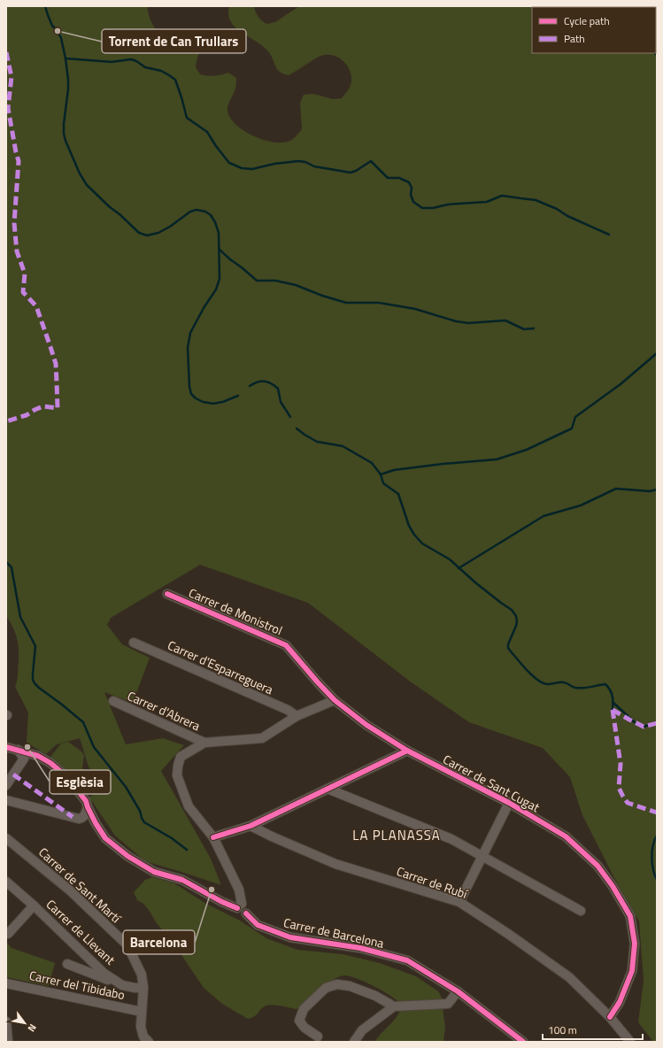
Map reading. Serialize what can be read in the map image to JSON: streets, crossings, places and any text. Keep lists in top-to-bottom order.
{
  "streets": {
    "street": [
      "Carrer de Monistrol",
      "Carrer d'Esparreguera",
      "Carrer d'Abrera",
      "Carrer de Sant Cugat",
      "Carrer de Rubí",
      "Carrer de Sant Martí",
      "Carrer de Llevant",
      "Carrer de Barcelona",
      "Carrer del Tibidabo"
    ]
  },
  "crossings": [
    ["Carrer de Monistrol", "Carrer de Sant Cugat"],
    ["Carrer de Sant Cugat", "Carrer de Rubí"],
    ["Carrer de Sant Martí", "Carrer de Llevant"],
    ["Carrer de Sant Martí", "Carrer del Tibidabo"]
  ],
  "districts": ["LA PLANASSA"],
  "places": ["Torrent de Can Trullars", "Esglèsia", "Barcelona"],
  "legend": ["Cycle path", "Path"],
  "scale_bar": "100 m",
  "north": "bottom right"
}
